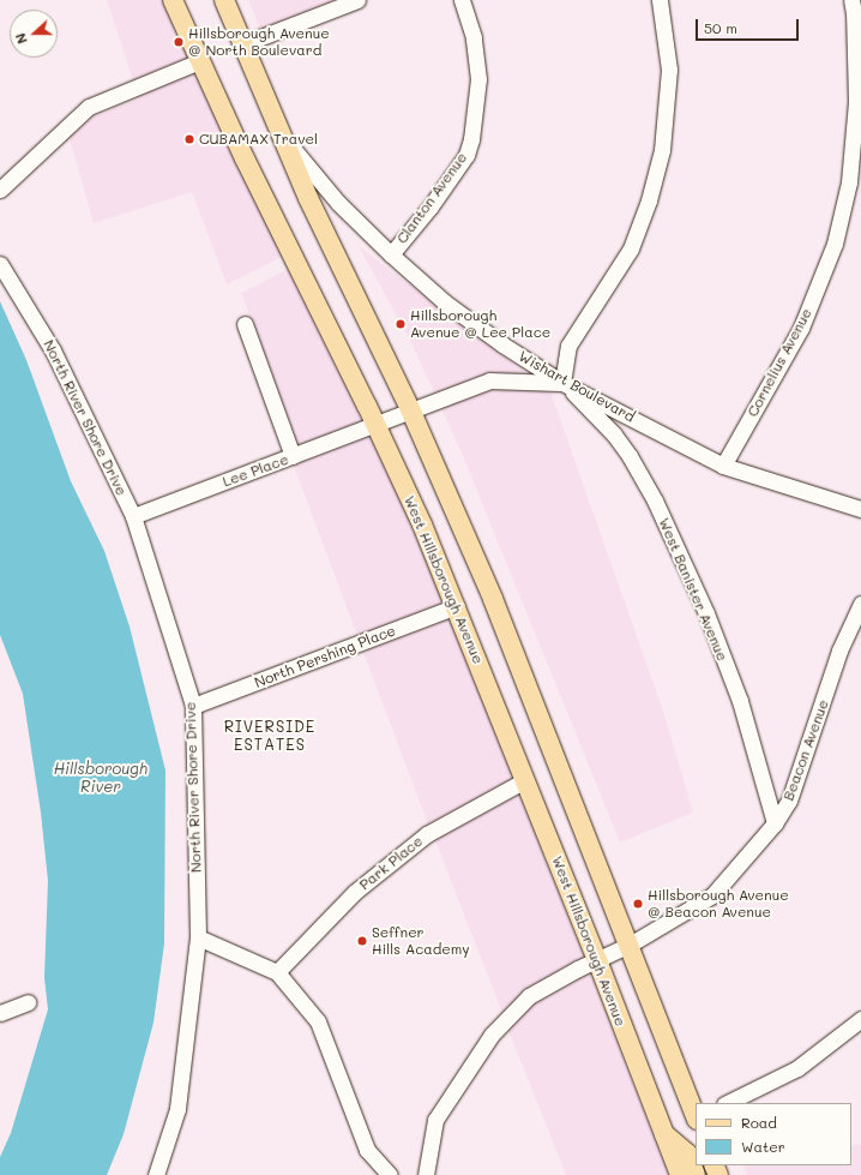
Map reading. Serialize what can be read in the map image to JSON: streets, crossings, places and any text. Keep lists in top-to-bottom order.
{
  "streets": {
    "main road": ["West Hillsborough Avenue"],
    "street": [
      "Clanton Avenue",
      "Cornelius Avenue",
      "Wishart Boulevard",
      "North River Shore Drive",
      "Lee Place",
      "West Banister Avenue",
      "North Pershing Place",
      "Beacon Avenue",
      "Park Place"
    ]
  },
  "crossings": [
    ["Clanton Avenue", "Wishart Boulevard"],
    ["Cornelius Avenue", "Wishart Boulevard"],
    ["Wishart Boulevard", "Lee Place"],
    ["Wishart Boulevard", "West Banister Avenue"],
    ["North River Shore Drive", "Lee Place"],
    ["North River Shore Drive", "North Pershing Place"],
    ["Lee Place", "West Hillsborough Avenue"],
    ["Lee Place", "West Banister Avenue"],
    ["West Hillsborough Avenue", "North Pershing Place"],
    ["West Hillsborough Avenue", "Beacon Avenue"],
    ["West Hillsborough Avenue", "Park Place"],
    ["West Banister Avenue", "Beacon Avenue"]
  ],
  "districts": ["RIVERSIDE ESTATES"],
  "water": ["Hillsborough River"],
  "places": [
    "Hillsborough Avenue @ North Boulevard",
    "CUBAMAX Travel",
    "Hillsborough Avenue @ Lee Place",
    "Hillsborough Avenue @ Beacon Avenue",
    "Seffner Hills Academy"
  ],
  "legend": ["Road", "Water"],
  "scale_bar": "50 m",
  "north": "left"
}
